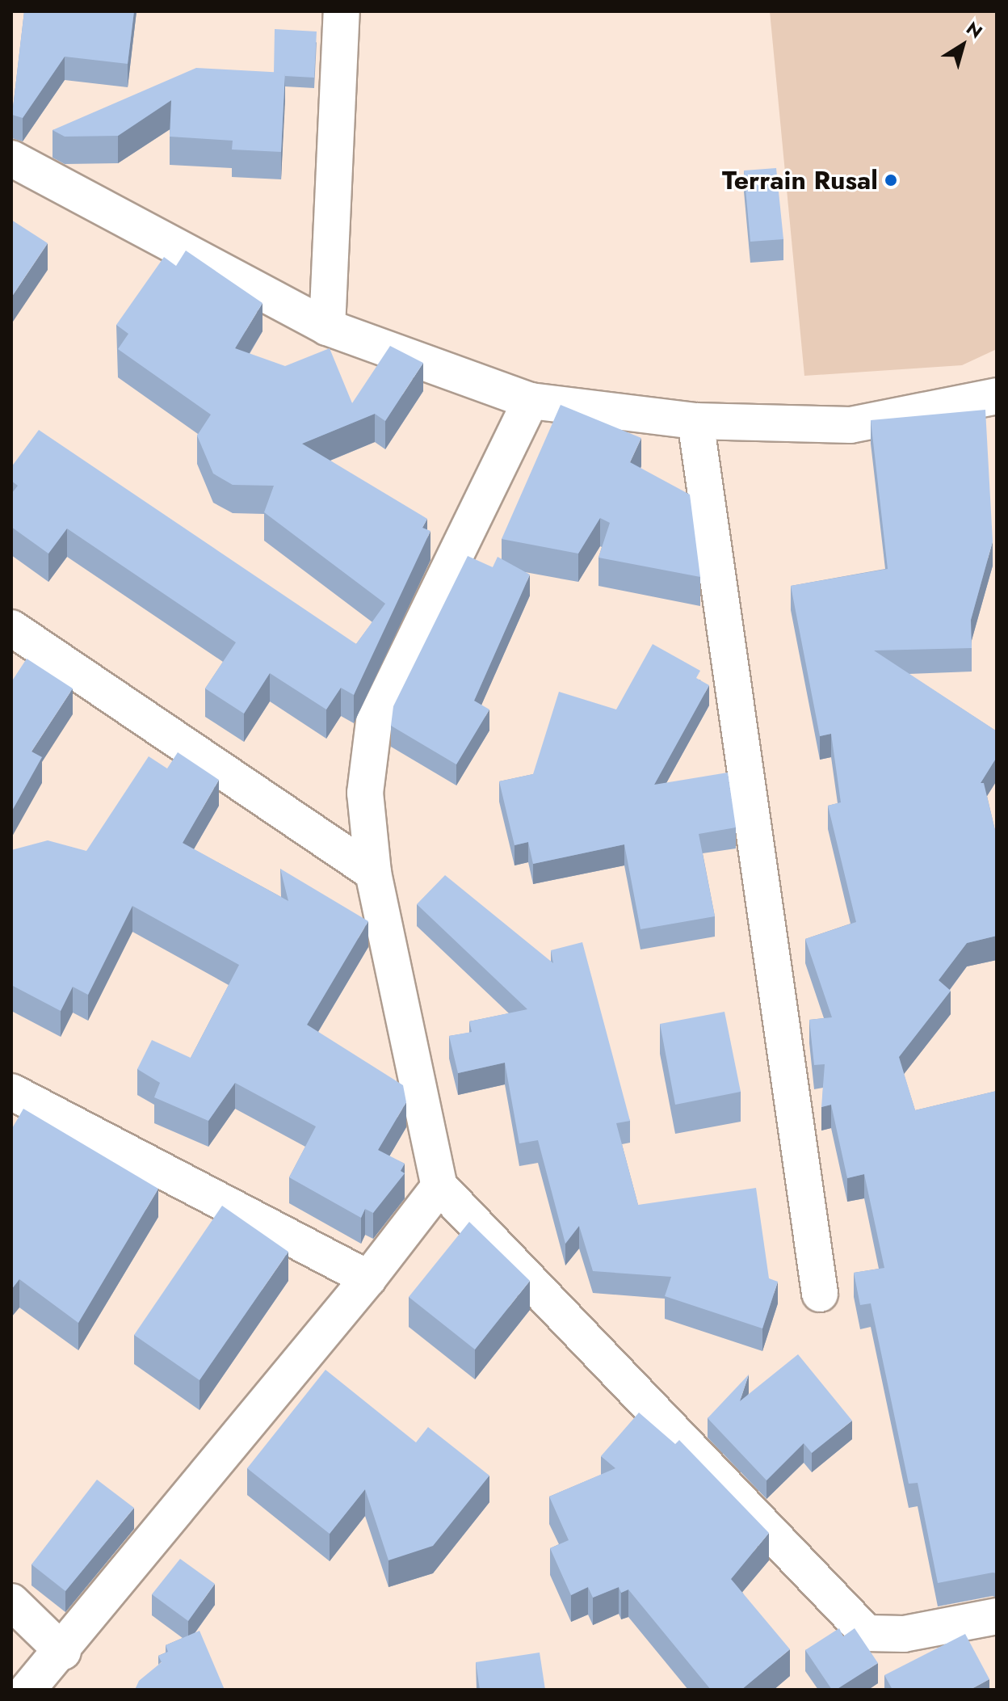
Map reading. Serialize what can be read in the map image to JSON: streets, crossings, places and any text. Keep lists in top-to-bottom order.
{
  "places": ["Terrain Rusal"],
  "north": "top right"
}
